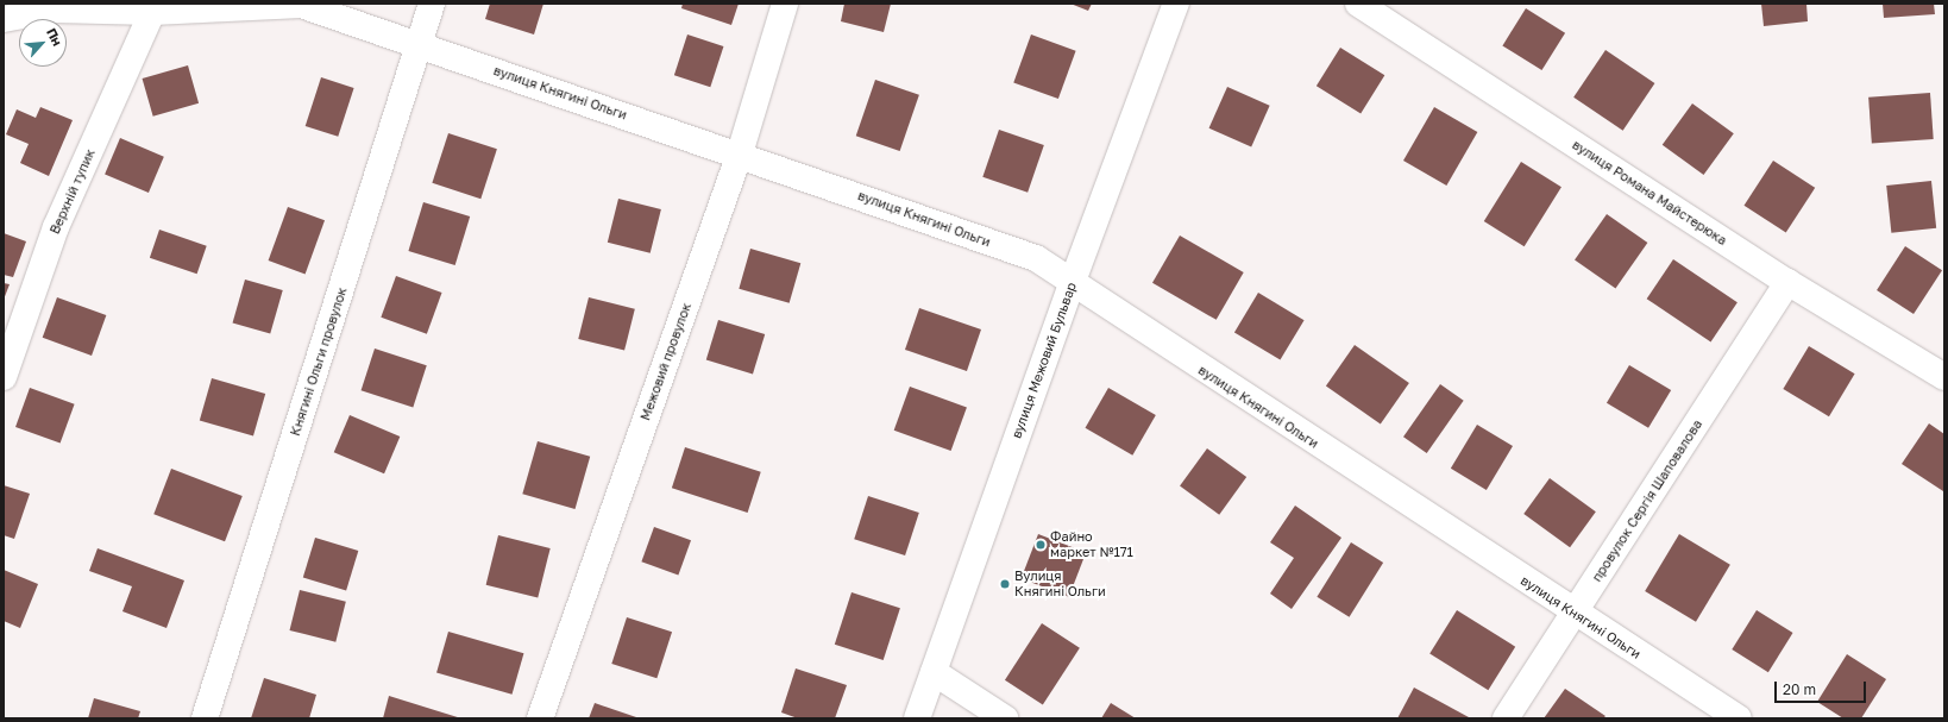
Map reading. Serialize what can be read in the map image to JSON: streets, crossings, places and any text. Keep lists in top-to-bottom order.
{
  "streets": {
    "street": [
      "вулиця Княгині Ольги",
      "Верхній тупик",
      "вулиця Романа Майстерюка",
      "вулиця Межовий Бульвар",
      "Княгині Ольги провулок",
      "Межовий провулок",
      "провулок Сергія Шаповалова"
    ]
  },
  "crossings": [
    ["вулиця Княгині Ольги", "Верхній тупик"],
    ["вулиця Княгині Ольги", "вулиця Межовий Бульвар"],
    ["вулиця Княгині Ольги", "Княгині Ольги провулок"],
    ["вулиця Княгині Ольги", "Межовий провулок"],
    ["вулиця Княгині Ольги", "провулок Сергія Шаповалова"],
    ["вулиця Романа Майстерюка", "провулок Сергія Шаповалова"]
  ],
  "places": ["Файно маркет №171", "Вулиця Княгині Ольги"],
  "scale_bar": "20 m",
  "north": "top right"
}
